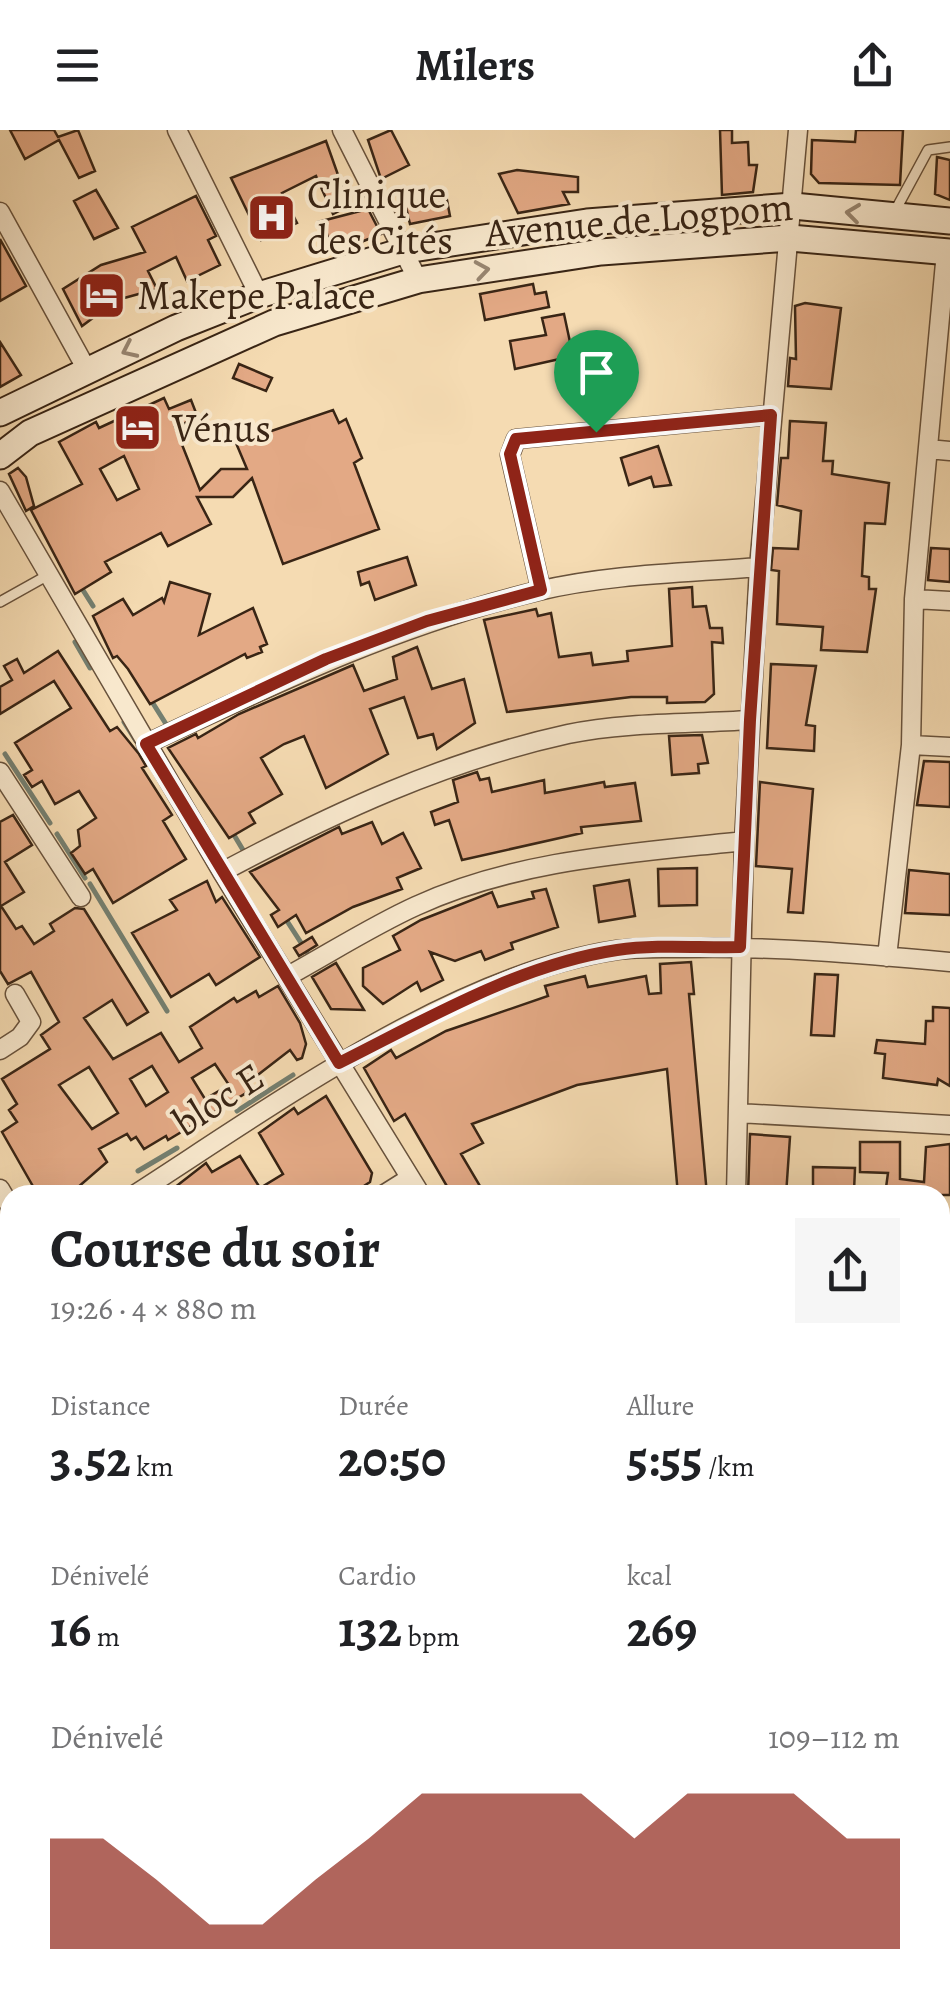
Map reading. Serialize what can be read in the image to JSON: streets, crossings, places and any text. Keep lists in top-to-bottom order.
{
  "streets": {
    "main road": ["Avenue de Logpom"],
    "street": ["bloc E"]
  },
  "places": {
    "hospital": ["Clinique des Cités"],
    "hotel": ["Makepe Palace", "Vénus"]
  },
  "page": {
    "header": "Milers",
    "heading": ["Course du soir", "19:26 · 4 × 880 m"],
    "stats": [
      ["Distance", "3.52 km"],
      ["Durée", "20:50"],
      ["Allure", "5:55 /km"],
      ["Dénivelé", "16 m"],
      ["Cardio", "132 bpm"],
      ["kcal", "269"]
    ],
    "chart": ["Dénivelé", "109–112 m"]
  }
}
